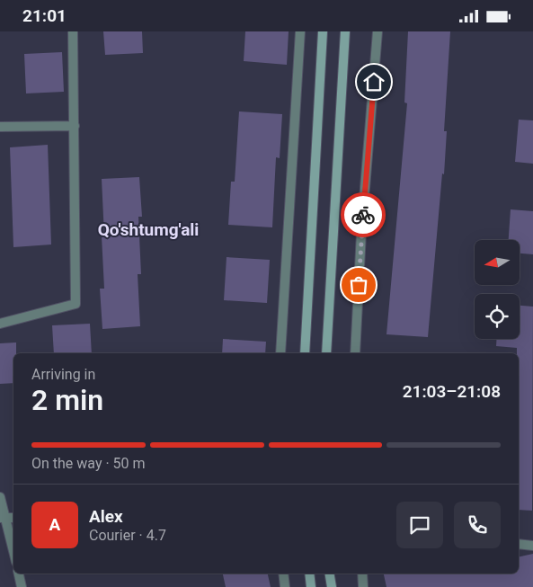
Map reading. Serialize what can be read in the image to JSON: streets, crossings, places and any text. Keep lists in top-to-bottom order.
{
  "districts": ["Qo'shtumg'ali"],
  "north": "left",
  "page": {
    "status": "21:01",
    "heading": ["2 min", "Arriving in", "21:03–21:08"],
    "panel": ["Alex", "Courier · 4.7"],
    "bar": "On the way · 50 m",
    "round": "A"
  }
}
